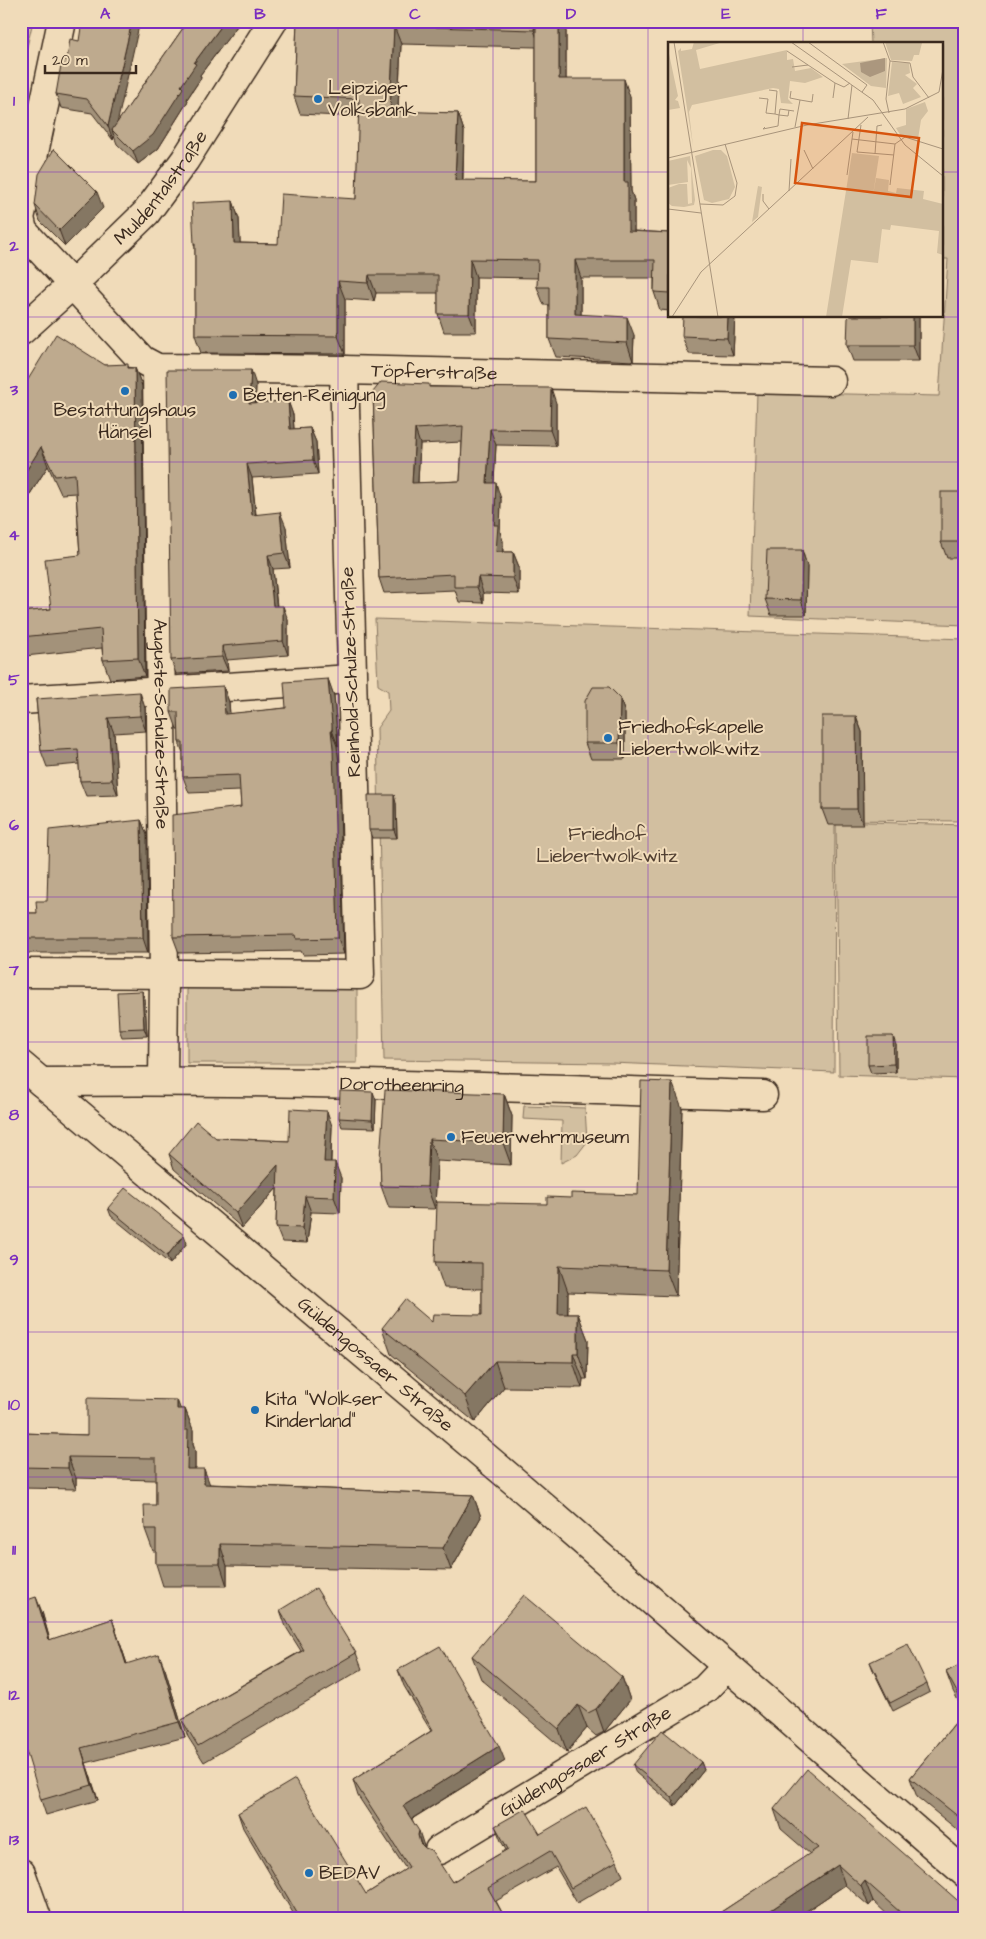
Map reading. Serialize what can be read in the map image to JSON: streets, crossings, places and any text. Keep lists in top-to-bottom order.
{
  "streets": {
    "street": [
      "Muldentalstraße",
      "Töpferstraße",
      "Reinhold-Schulze-Straße",
      "Auguste-Schulze-Straße",
      "Dorotheenring",
      "Güldengossaer Straße"
    ]
  },
  "crossings": [
    ["Töpferstraße", "Reinhold-Schulze-Straße"],
    ["Töpferstraße", "Auguste-Schulze-Straße"],
    ["Reinhold-Schulze-Straße", "Auguste-Schulze-Straße"],
    ["Auguste-Schulze-Straße", "Dorotheenring"],
    ["Dorotheenring", "Güldengossaer Straße"]
  ],
  "parks": ["Friedhof Liebertwolkwitz"],
  "places": [
    "Leipziger Volksbank",
    "Bestattungshaus Hänsel",
    "Betten-Reinigung",
    "Friedhofskapelle Liebertwolkwitz",
    "Feuerwehrmuseum",
    "Kita \"Wolkser Kinderland\"",
    "BEDAV"
  ],
  "scale_bar": "20 m",
  "grid": {
    "columns": [
      "A",
      "B",
      "C",
      "D",
      "E",
      "F"
    ],
    "rows": [
      "1",
      "2",
      "3",
      "4",
      "5",
      "6",
      "7",
      "8",
      "9",
      "10",
      "11",
      "12",
      "13"
    ]
  }
}
